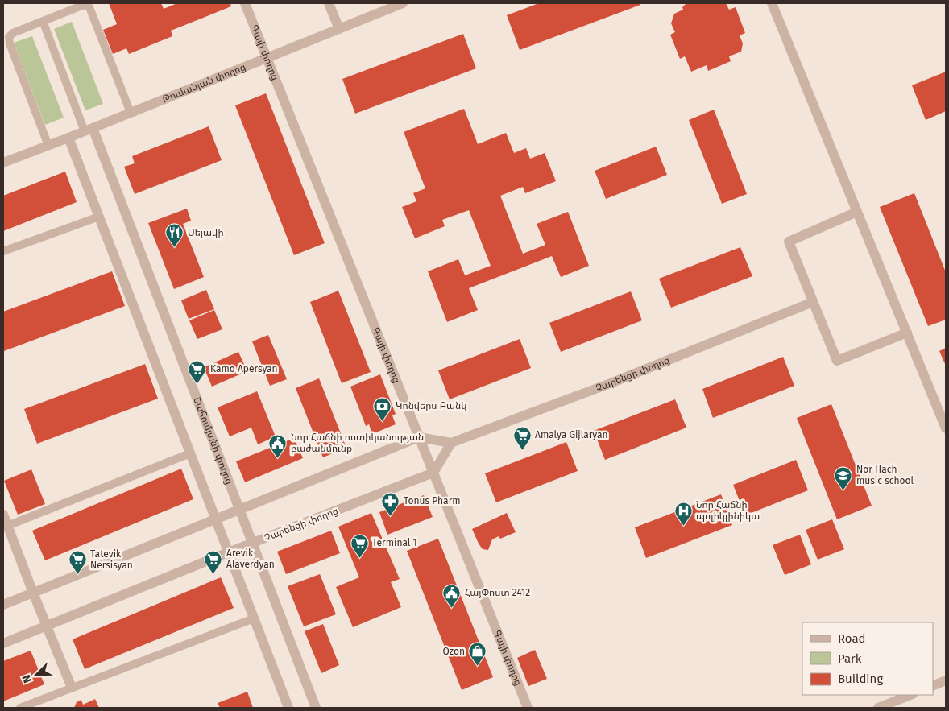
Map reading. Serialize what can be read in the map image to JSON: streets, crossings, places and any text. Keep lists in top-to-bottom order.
{
  "streets": {
    "street": [
      "Գայի փողոց",
      "Թումանյան փողոց",
      "Չարենցի փողոց",
      "Շահումյանի փողոց"
    ]
  },
  "crossings": [
    ["Գայի փողոց", "Թումանյան փողոց"],
    ["Գայի փողոց", "Չարենցի փողոց"],
    ["Թումանյան փողոց", "Շահումյանի փողոց"],
    ["Չարենցի փողոց", "Շահումյանի փողոց"]
  ],
  "places": {
    "restaurant": ["Սելավի"],
    "supermarket": [
      "Kamo Apersyan",
      "Amalya Gijlaryan",
      "Terminal 1",
      "Arevik Alaverdyan",
      "Tatevik Nersisyan"
    ],
    "bank": ["Կոնվերս Բանկ"],
    "public building": ["Նոր Հաճնի ոստիկանության բաժանմունք", "ՀայՓոստ 2412"],
    "school or university": ["Nor Hach music school"],
    "pharmacy": ["Tonus Pharm"],
    "hospital": ["Նոր Հաճնի պոլիկլինիկա"],
    "shop": ["Ozon"]
  },
  "legend": ["Road", "Park", "Building"],
  "north": "bottom left"
}
